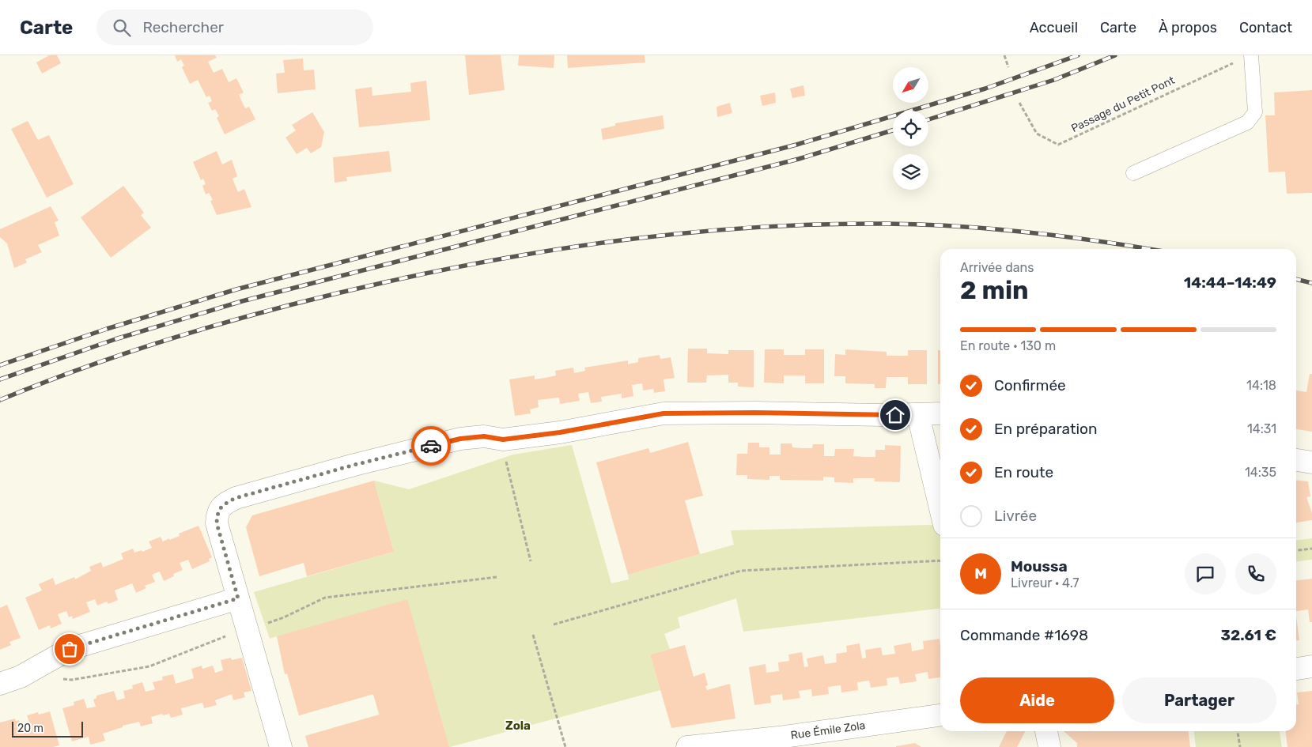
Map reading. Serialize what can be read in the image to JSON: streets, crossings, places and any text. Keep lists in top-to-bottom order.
{
  "streets": {
    "street": ["Rue Émile Zola"],
    "path": ["Passage du Petit Pont"]
  },
  "districts": ["Zola"],
  "scale_bar": "20 m",
  "north": "bottom left",
  "page": {
    "header": "Carte",
    "search": "Rechercher",
    "nav": [
      "Accueil",
      "Carte",
      "À propos",
      "Contact"
    ],
    "heading": ["2 min", "Arrivée dans", "14:44–14:49"],
    "panel": [
      "Moussa",
      "Livreur · 4.7",
      "Commande #1698",
      "32.61 €"
    ],
    "bar": "En route · 130 m",
    "list": [
      ["Confirmée", "14:18"],
      ["En préparation", "14:31"],
      ["En route", "14:35"],
      "Livrée"
    ],
    "round": "M",
    "buttons": ["Aide", "Partager"],
    "scale": "20 m"
  }
}
